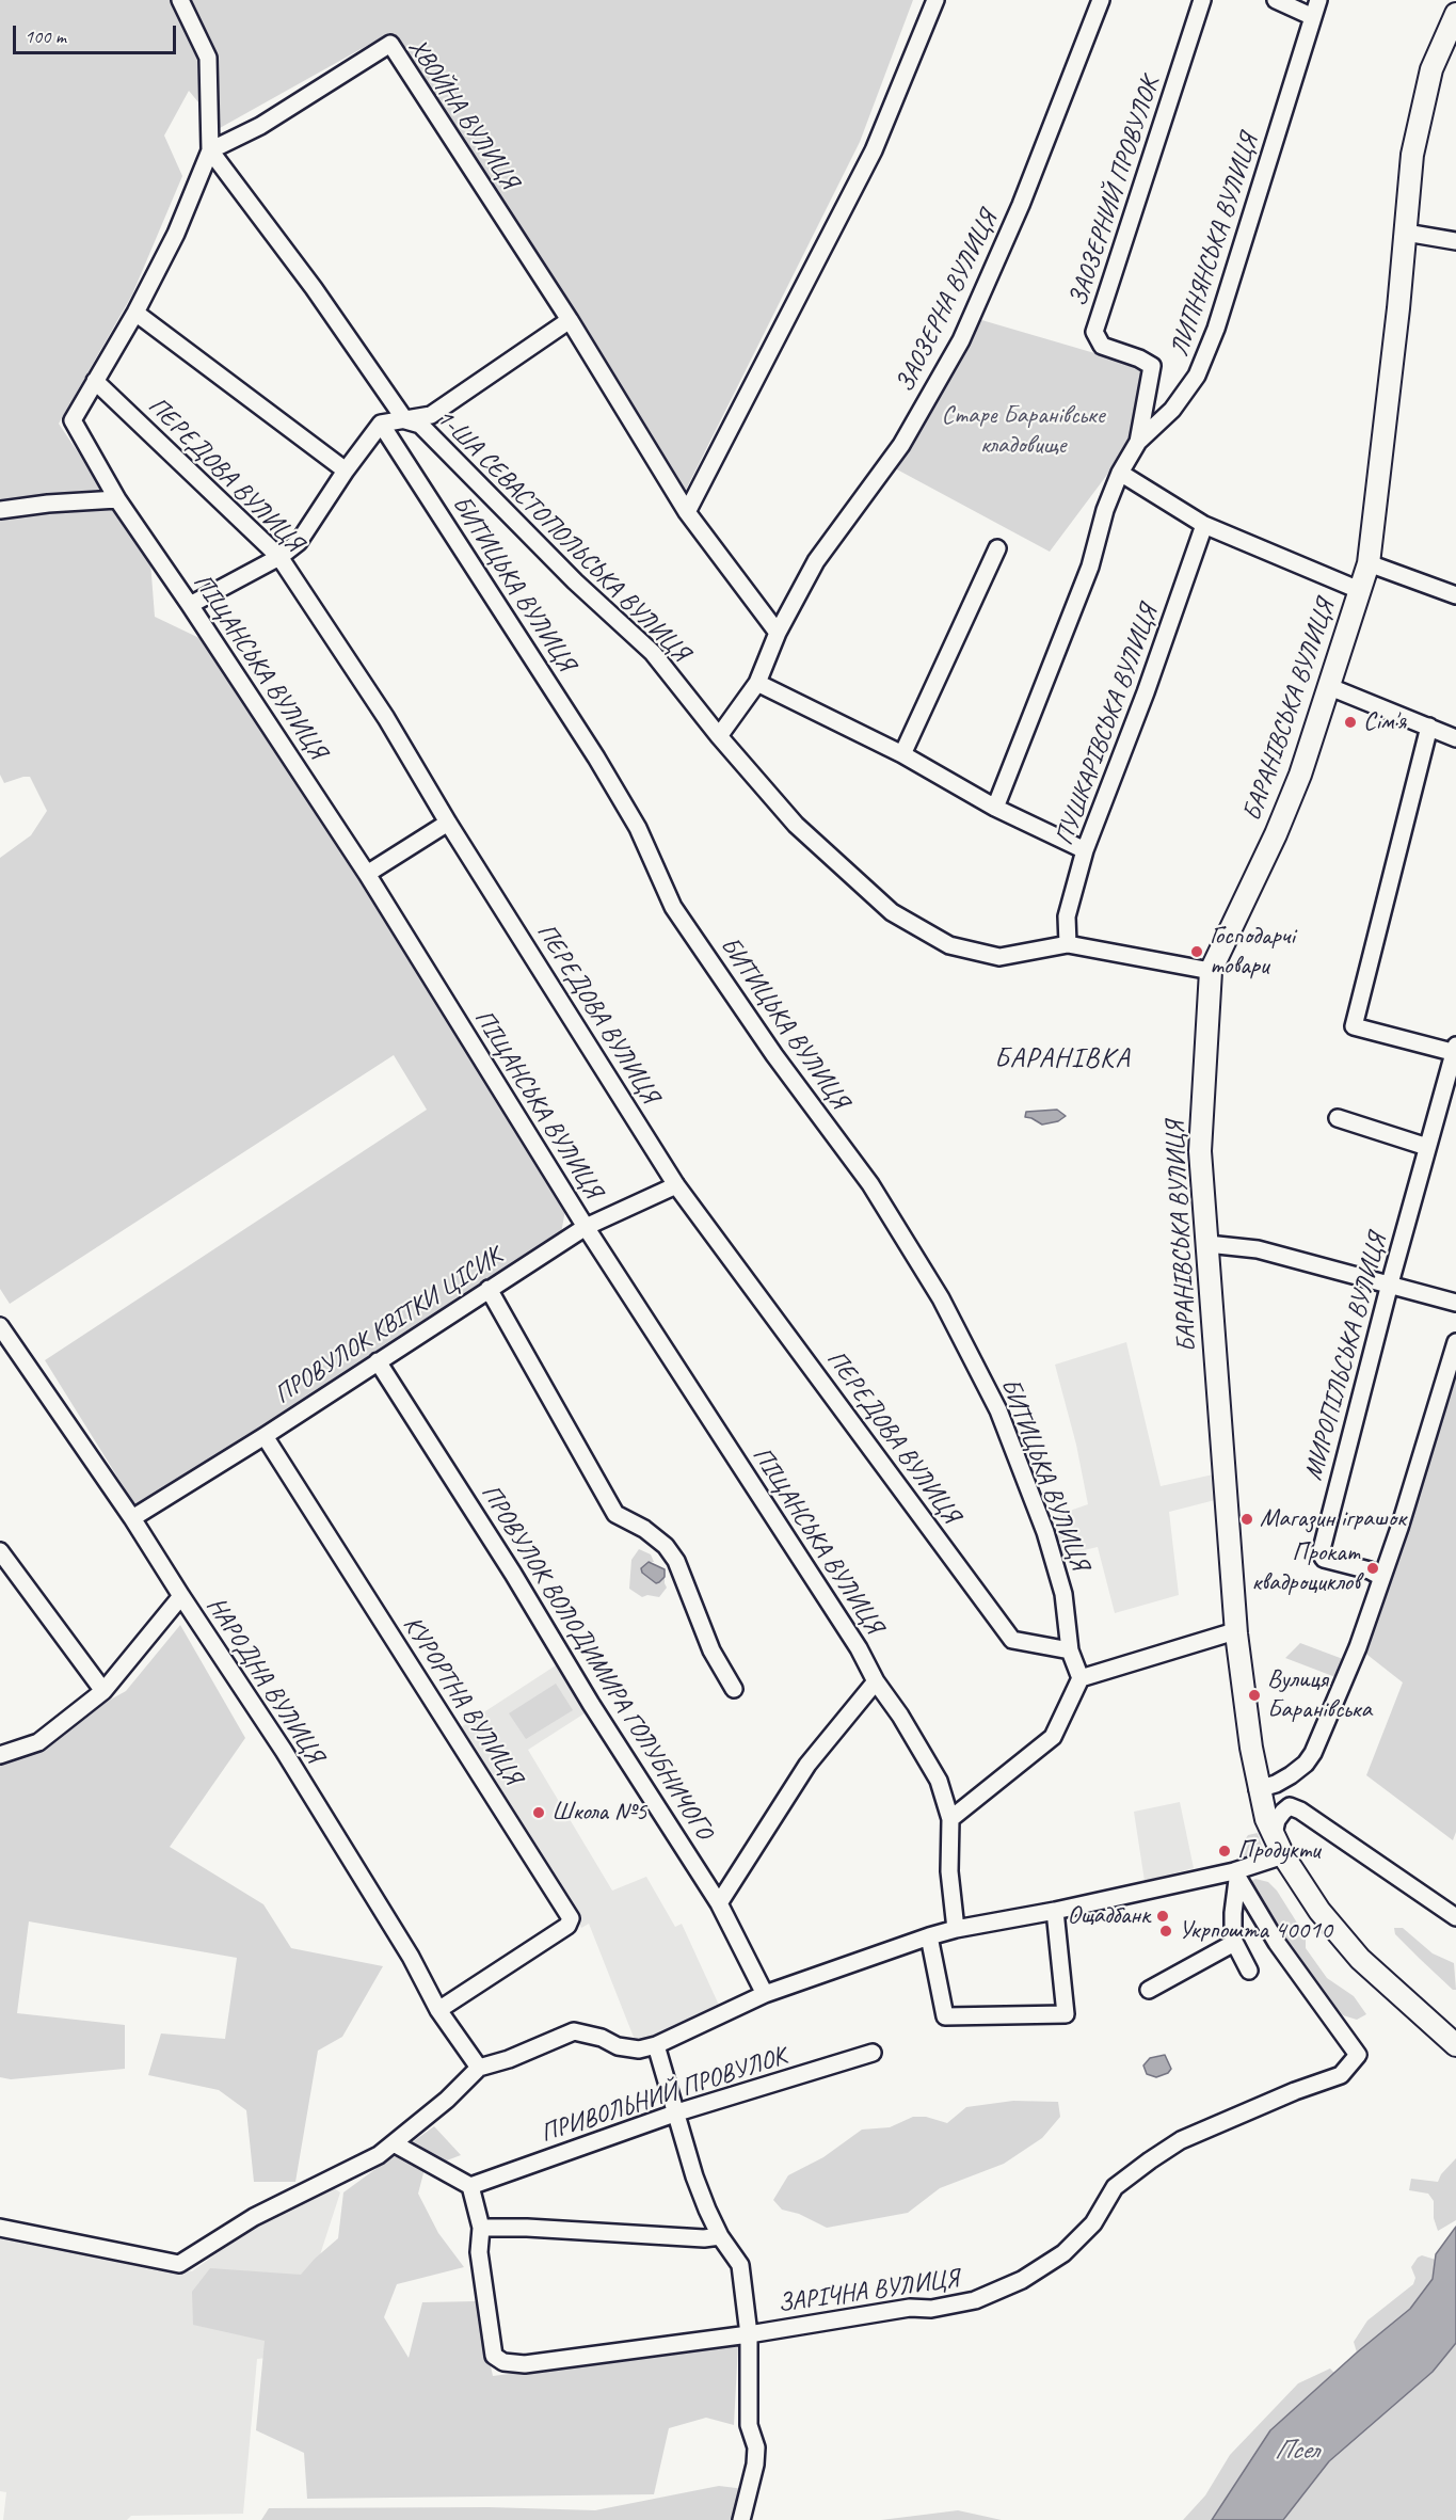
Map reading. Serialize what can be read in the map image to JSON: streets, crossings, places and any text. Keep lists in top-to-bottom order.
{
  "streets": {
    "main road": ["БАРАНІВСЬКА ВУЛИЦЯ"],
    "street": [
      "ХВОЙНА ВУЛИЦЯ",
      "ЗАОЗЕРНИЙ ПРОВУЛОК",
      "ЛИПНЯНСЬКА ВУЛИЦЯ",
      "ЗАОЗЕРНА ВУЛИЦЯ",
      "ПЕРЕДОВА ВУЛИЦЯ",
      "1-ША СЕВАСТОПОЛЬСЬКА ВУЛИЦЯ",
      "БИТИЦЬКА ВУЛИЦЯ",
      "ПІЩАНСЬКА ВУЛИЦЯ",
      "ПУШКАРІВСЬКА ВУЛИЦЯ",
      "ПРОВУЛОК КВІТКИ ЦІСИК",
      "МИРОПІЛЬСЬКА ВУЛИЦЯ",
      "ПРОВУЛОК ВОЛОДИМИРА ГОЛУБНИЧОГО",
      "НАРОДНА ВУЛИЦЯ",
      "КУРОРТНА ВУЛИЦЯ",
      "ПРИВОЛЬНИЙ ПРОВУЛОК",
      "ЗАРІЧНА ВУЛИЦЯ"
    ]
  },
  "crossings": [
    ["ХВОЙНА ВУЛИЦЯ", "ЗАОЗЕРНА ВУЛИЦЯ"],
    ["ХВОЙНА ВУЛИЦЯ", "1-ША СЕВАСТОПОЛЬСЬКА ВУЛИЦЯ"],
    ["ЗАОЗЕРНИЙ ПРОВУЛОК", "ЛИПНЯНСЬКА ВУЛИЦЯ"],
    ["ЗАОЗЕРНА ВУЛИЦЯ", "1-ША СЕВАСТОПОЛЬСЬКА ВУЛИЦЯ"],
    ["ПЕРЕДОВА ВУЛИЦЯ", "БИТИЦЬКА ВУЛИЦЯ"],
    ["ПЕРЕДОВА ВУЛИЦЯ", "ПІЩАНСЬКА ВУЛИЦЯ"],
    ["ПЕРЕДОВА ВУЛИЦЯ", "ПРОВУЛОК КВІТКИ ЦІСИК"],
    ["1-ША СЕВАСТОПОЛЬСЬКА ВУЛИЦЯ", "БАРАНІВСЬКА ВУЛИЦЯ"],
    ["1-ША СЕВАСТОПОЛЬСЬКА ВУЛИЦЯ", "ПУШКАРІВСЬКА ВУЛИЦЯ"],
    ["ПІЩАНСЬКА ВУЛИЦЯ", "ПРОВУЛОК КВІТКИ ЦІСИК"],
    ["ПРОВУЛОК КВІТКИ ЦІСИК", "ПРОВУЛОК ВОЛОДИМИРА ГОЛУБНИЧОГО"],
    ["ПРОВУЛОК КВІТКИ ЦІСИК", "НАРОДНА ВУЛИЦЯ"],
    ["ПРОВУЛОК КВІТКИ ЦІСИК", "КУРОРТНА ВУЛИЦЯ"],
    ["НАРОДНА ВУЛИЦЯ", "КУРОРТНА ВУЛИЦЯ"]
  ],
  "districts": ["БАРАНІВКА"],
  "water": ["Псел"],
  "parks": ["Старе Баранівське кладовище"],
  "places": [
    "Сім'я",
    "Господарчі товари",
    "Магазин іграшок",
    "Прокат квадроциклов",
    "Вулиця Баранівська",
    "Школа №5",
    "Продукти",
    "Ощадбанк",
    "Укрпошта 40010"
  ],
  "scale_bar": "100 m"
}
